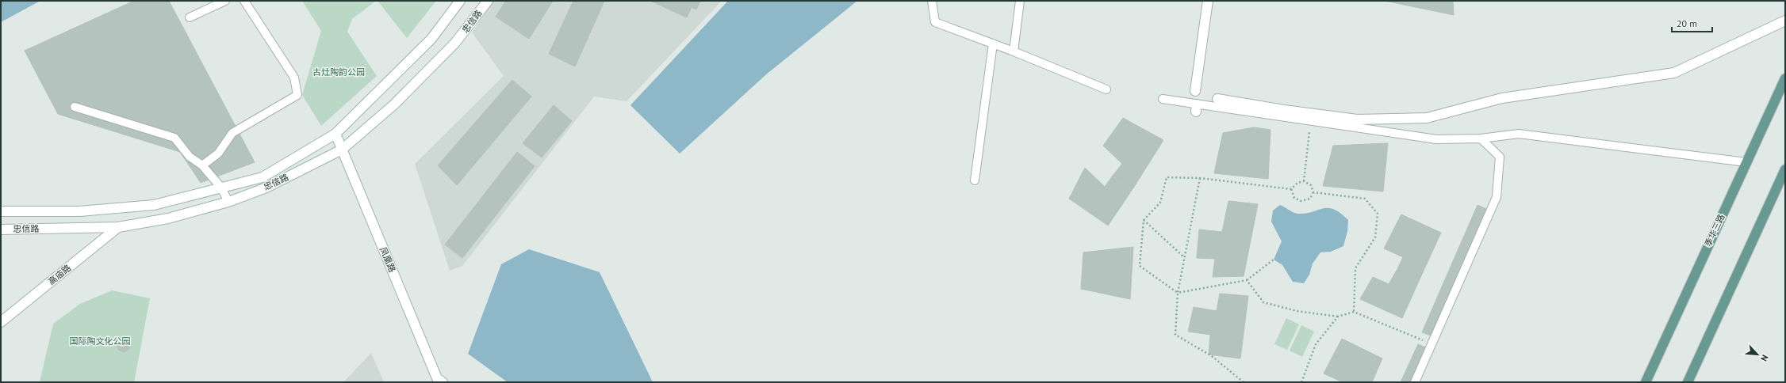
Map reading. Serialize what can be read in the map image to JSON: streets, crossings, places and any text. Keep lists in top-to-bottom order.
{
  "streets": {
    "main road": [
      "忠信路",
      "季华三路",
      "凤凰路",
      "高庙路"
    ]
  },
  "crossings": [
    ["忠信路", "凤凰路"],
    ["忠信路", "高庙路"]
  ],
  "parks": ["古灶陶韵公园", "国际陶文化公园"],
  "scale_bar": "20 m",
  "north": "bottom right"
}
